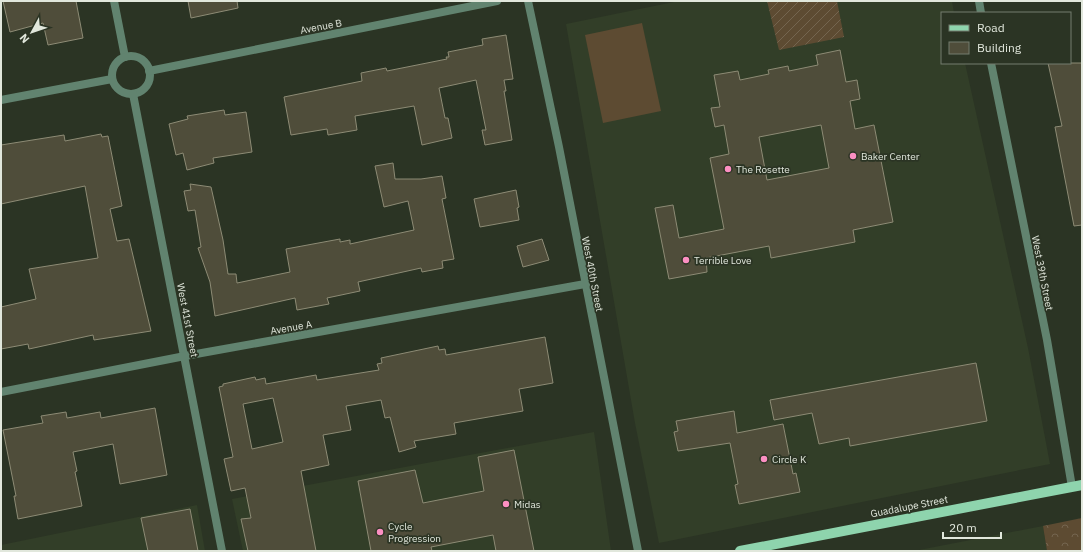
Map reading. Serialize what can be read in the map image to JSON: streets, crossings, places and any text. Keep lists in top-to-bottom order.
{
  "streets": {
    "main road": ["Guadalupe Street"],
    "street": [
      "Avenue B",
      "West 39th Street",
      "West 40th Street",
      "West 41st Street",
      "Avenue A"
    ]
  },
  "crossings": [
    ["Avenue B", "West 41st Street"],
    ["West 39th Street", "Guadalupe Street"],
    ["West 40th Street", "Avenue A"],
    ["West 41st Street", "Avenue A"]
  ],
  "places": [
    "Baker Center",
    "The Rosette",
    "Terrible Love",
    "Circle K",
    "Midas",
    "Cycle Progression"
  ],
  "legend": ["Road", "Building"],
  "scale_bar": "20 m",
  "north": "bottom left"
}
